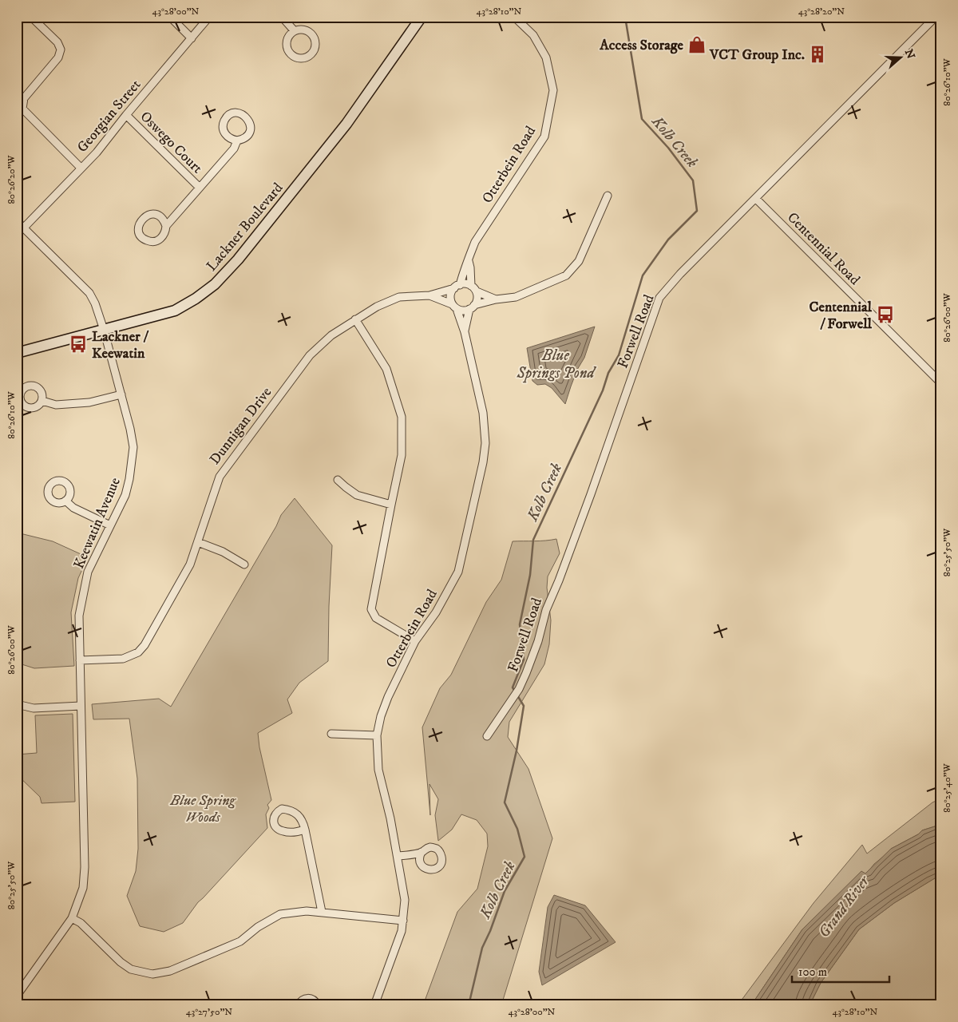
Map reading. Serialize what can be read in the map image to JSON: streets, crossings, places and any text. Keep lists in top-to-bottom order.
{
  "streets": {
    "main road": ["Lackner Boulevard"],
    "street": [
      "Georgian Street",
      "Oswego Court",
      "Otterbein Road",
      "Centennial Road",
      "Forwell Road",
      "Dunnigan Drive",
      "Keewatin Avenue"
    ]
  },
  "crossings": [
    ["Georgian Street", "Oswego Court"],
    ["Georgian Street", "Keewatin Avenue"],
    ["Otterbein Road", "Dunnigan Drive"],
    ["Lackner Boulevard", "Keewatin Avenue"],
    ["Centennial Road", "Forwell Road"],
    ["Dunnigan Drive", "Keewatin Avenue"]
  ],
  "water": ["Kolb Creek", "Blue Springs Pond", "Grand River"],
  "parks": ["Blue Spring Woods"],
  "places": {
    "shop": ["Access Storage"],
    "building": ["VCT Group Inc."],
    "bus stop": ["Centennial / Forwell", "Lackner / Keewatin"]
  },
  "scale_bar": "100 m",
  "north": "right",
  "coordinates": [
    "43°28'00\"N",
    "43°28'10\"N",
    "43°28'20\"N",
    "80°26'10\"W",
    "80°26'20\"W",
    "80°26'00\"W",
    "80°25'50\"W",
    "80°25'40\"W",
    "43°27'50\"N"
  ]
}
